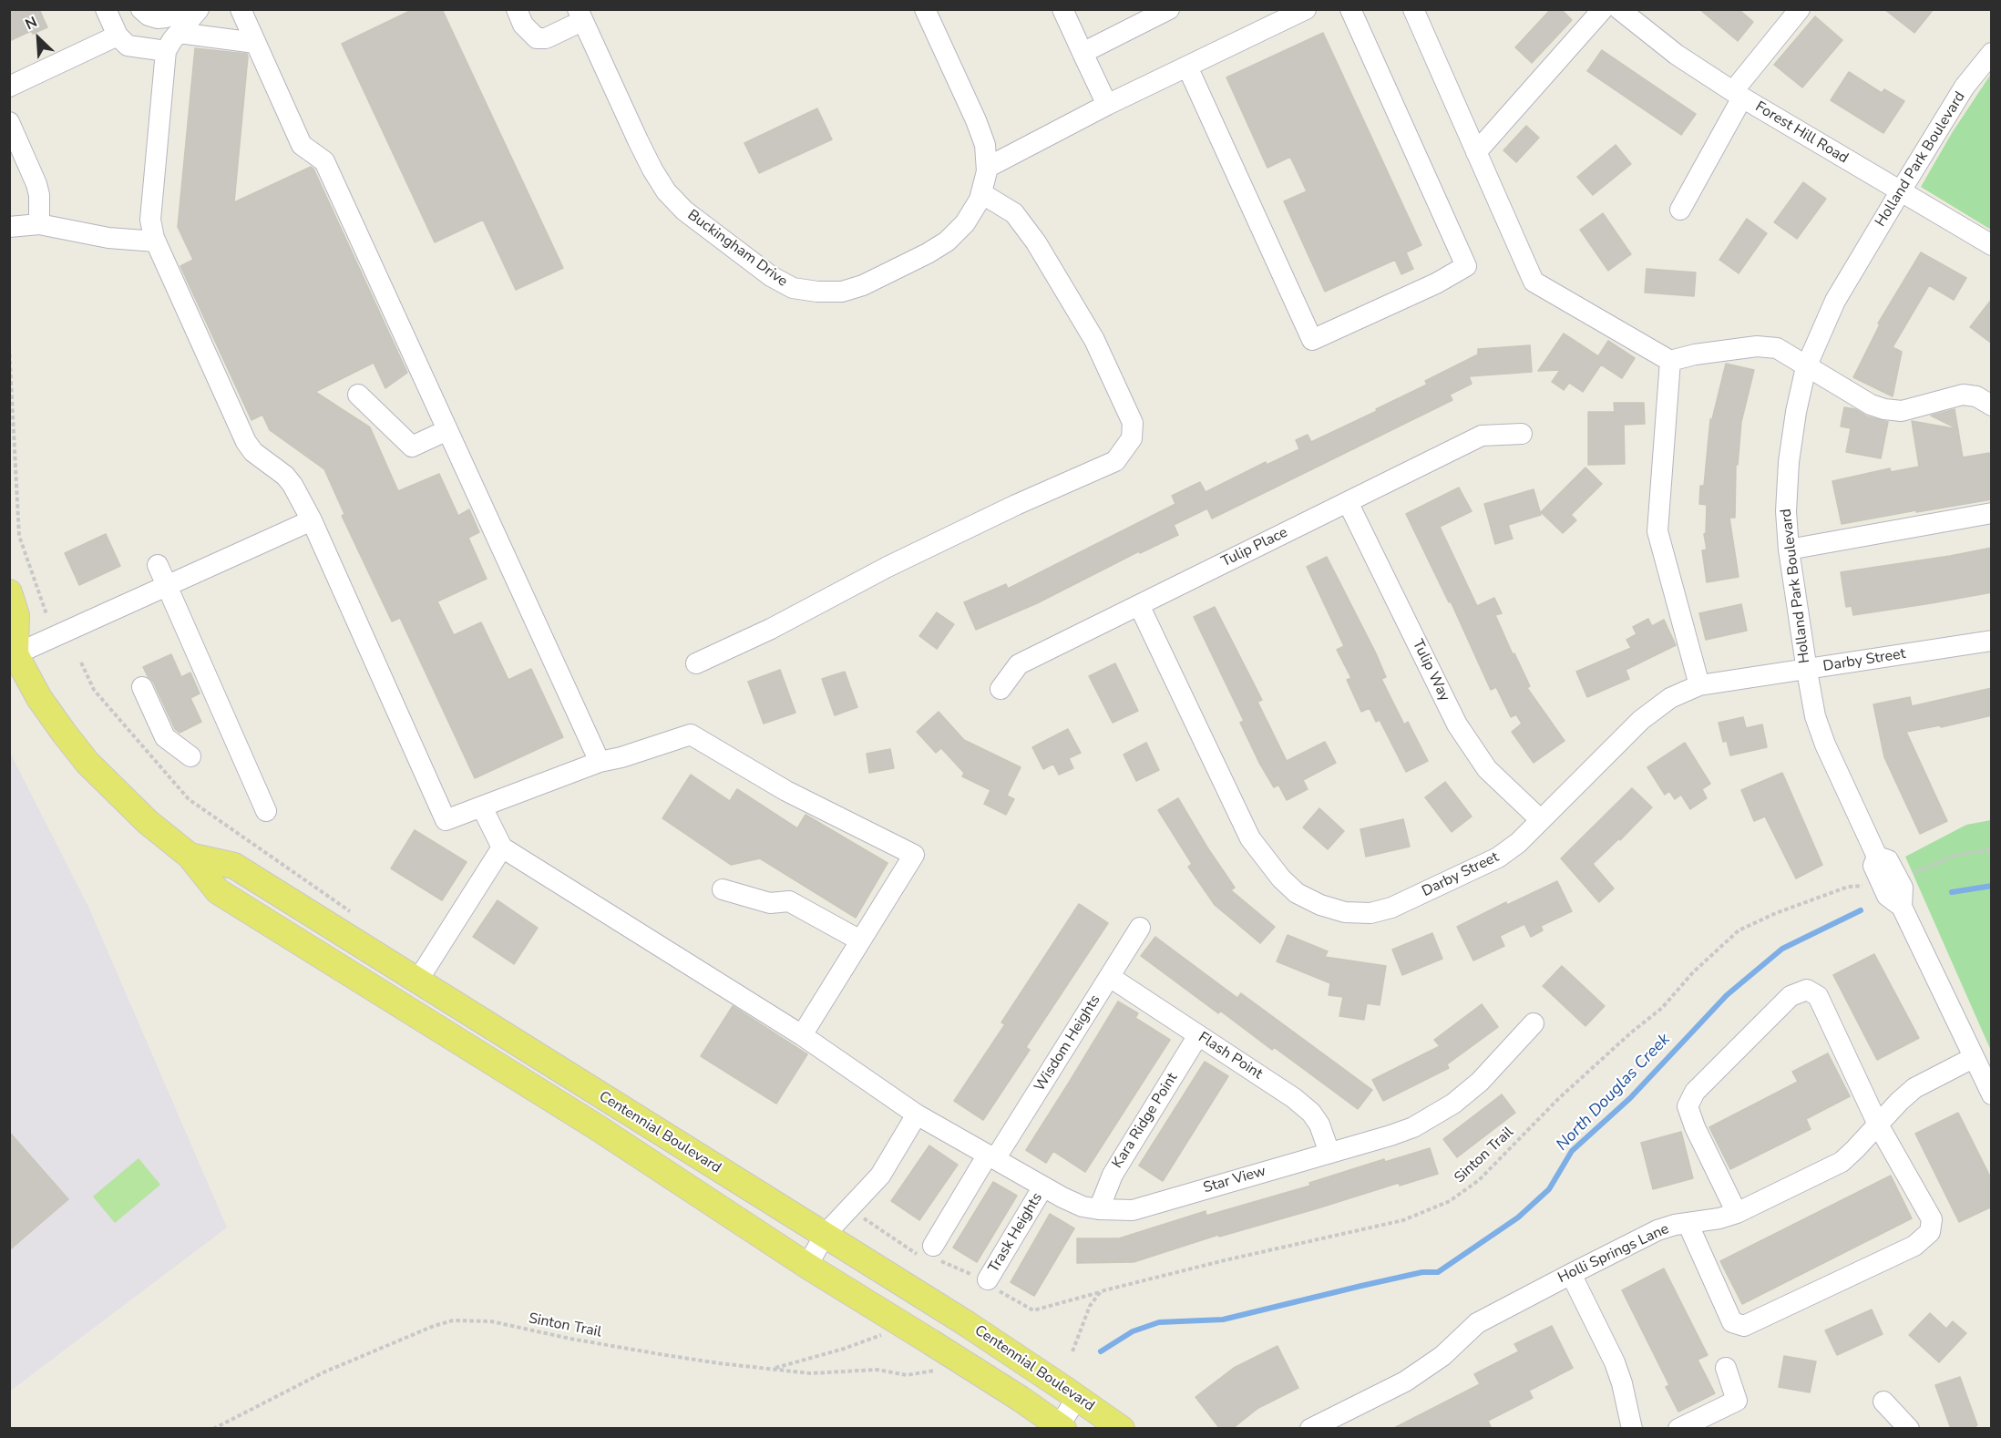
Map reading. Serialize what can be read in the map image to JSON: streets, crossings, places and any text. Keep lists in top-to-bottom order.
{
  "streets": {
    "main road": ["Centennial Boulevard"],
    "street": [
      "Forest Hill Road",
      "Holland Park Boulevard",
      "Buckingham Drive",
      "Tulip Place",
      "Darby Street",
      "Tulip Way",
      "Wisdom Heights",
      "Flash Point",
      "Kara Ridge Point",
      "Star View",
      "Trask Heights",
      "Holli Springs Lane"
    ],
    "path": ["Sinton Trail"]
  },
  "crossings": [
    ["Forest Hill Road", "Holland Park Boulevard"],
    ["Holland Park Boulevard", "Darby Street"],
    ["Holland Park Boulevard", "Holli Springs Lane"],
    ["Tulip Place", "Darby Street"],
    ["Tulip Place", "Tulip Way"],
    ["Darby Street", "Tulip Way"],
    ["Wisdom Heights", "Flash Point"],
    ["Wisdom Heights", "Star View"],
    ["Flash Point", "Kara Ridge Point"],
    ["Flash Point", "Star View"],
    ["Kara Ridge Point", "Star View"],
    ["Star View", "Trask Heights"]
  ],
  "water": ["North Douglas Creek"],
  "north": "top left"
}
